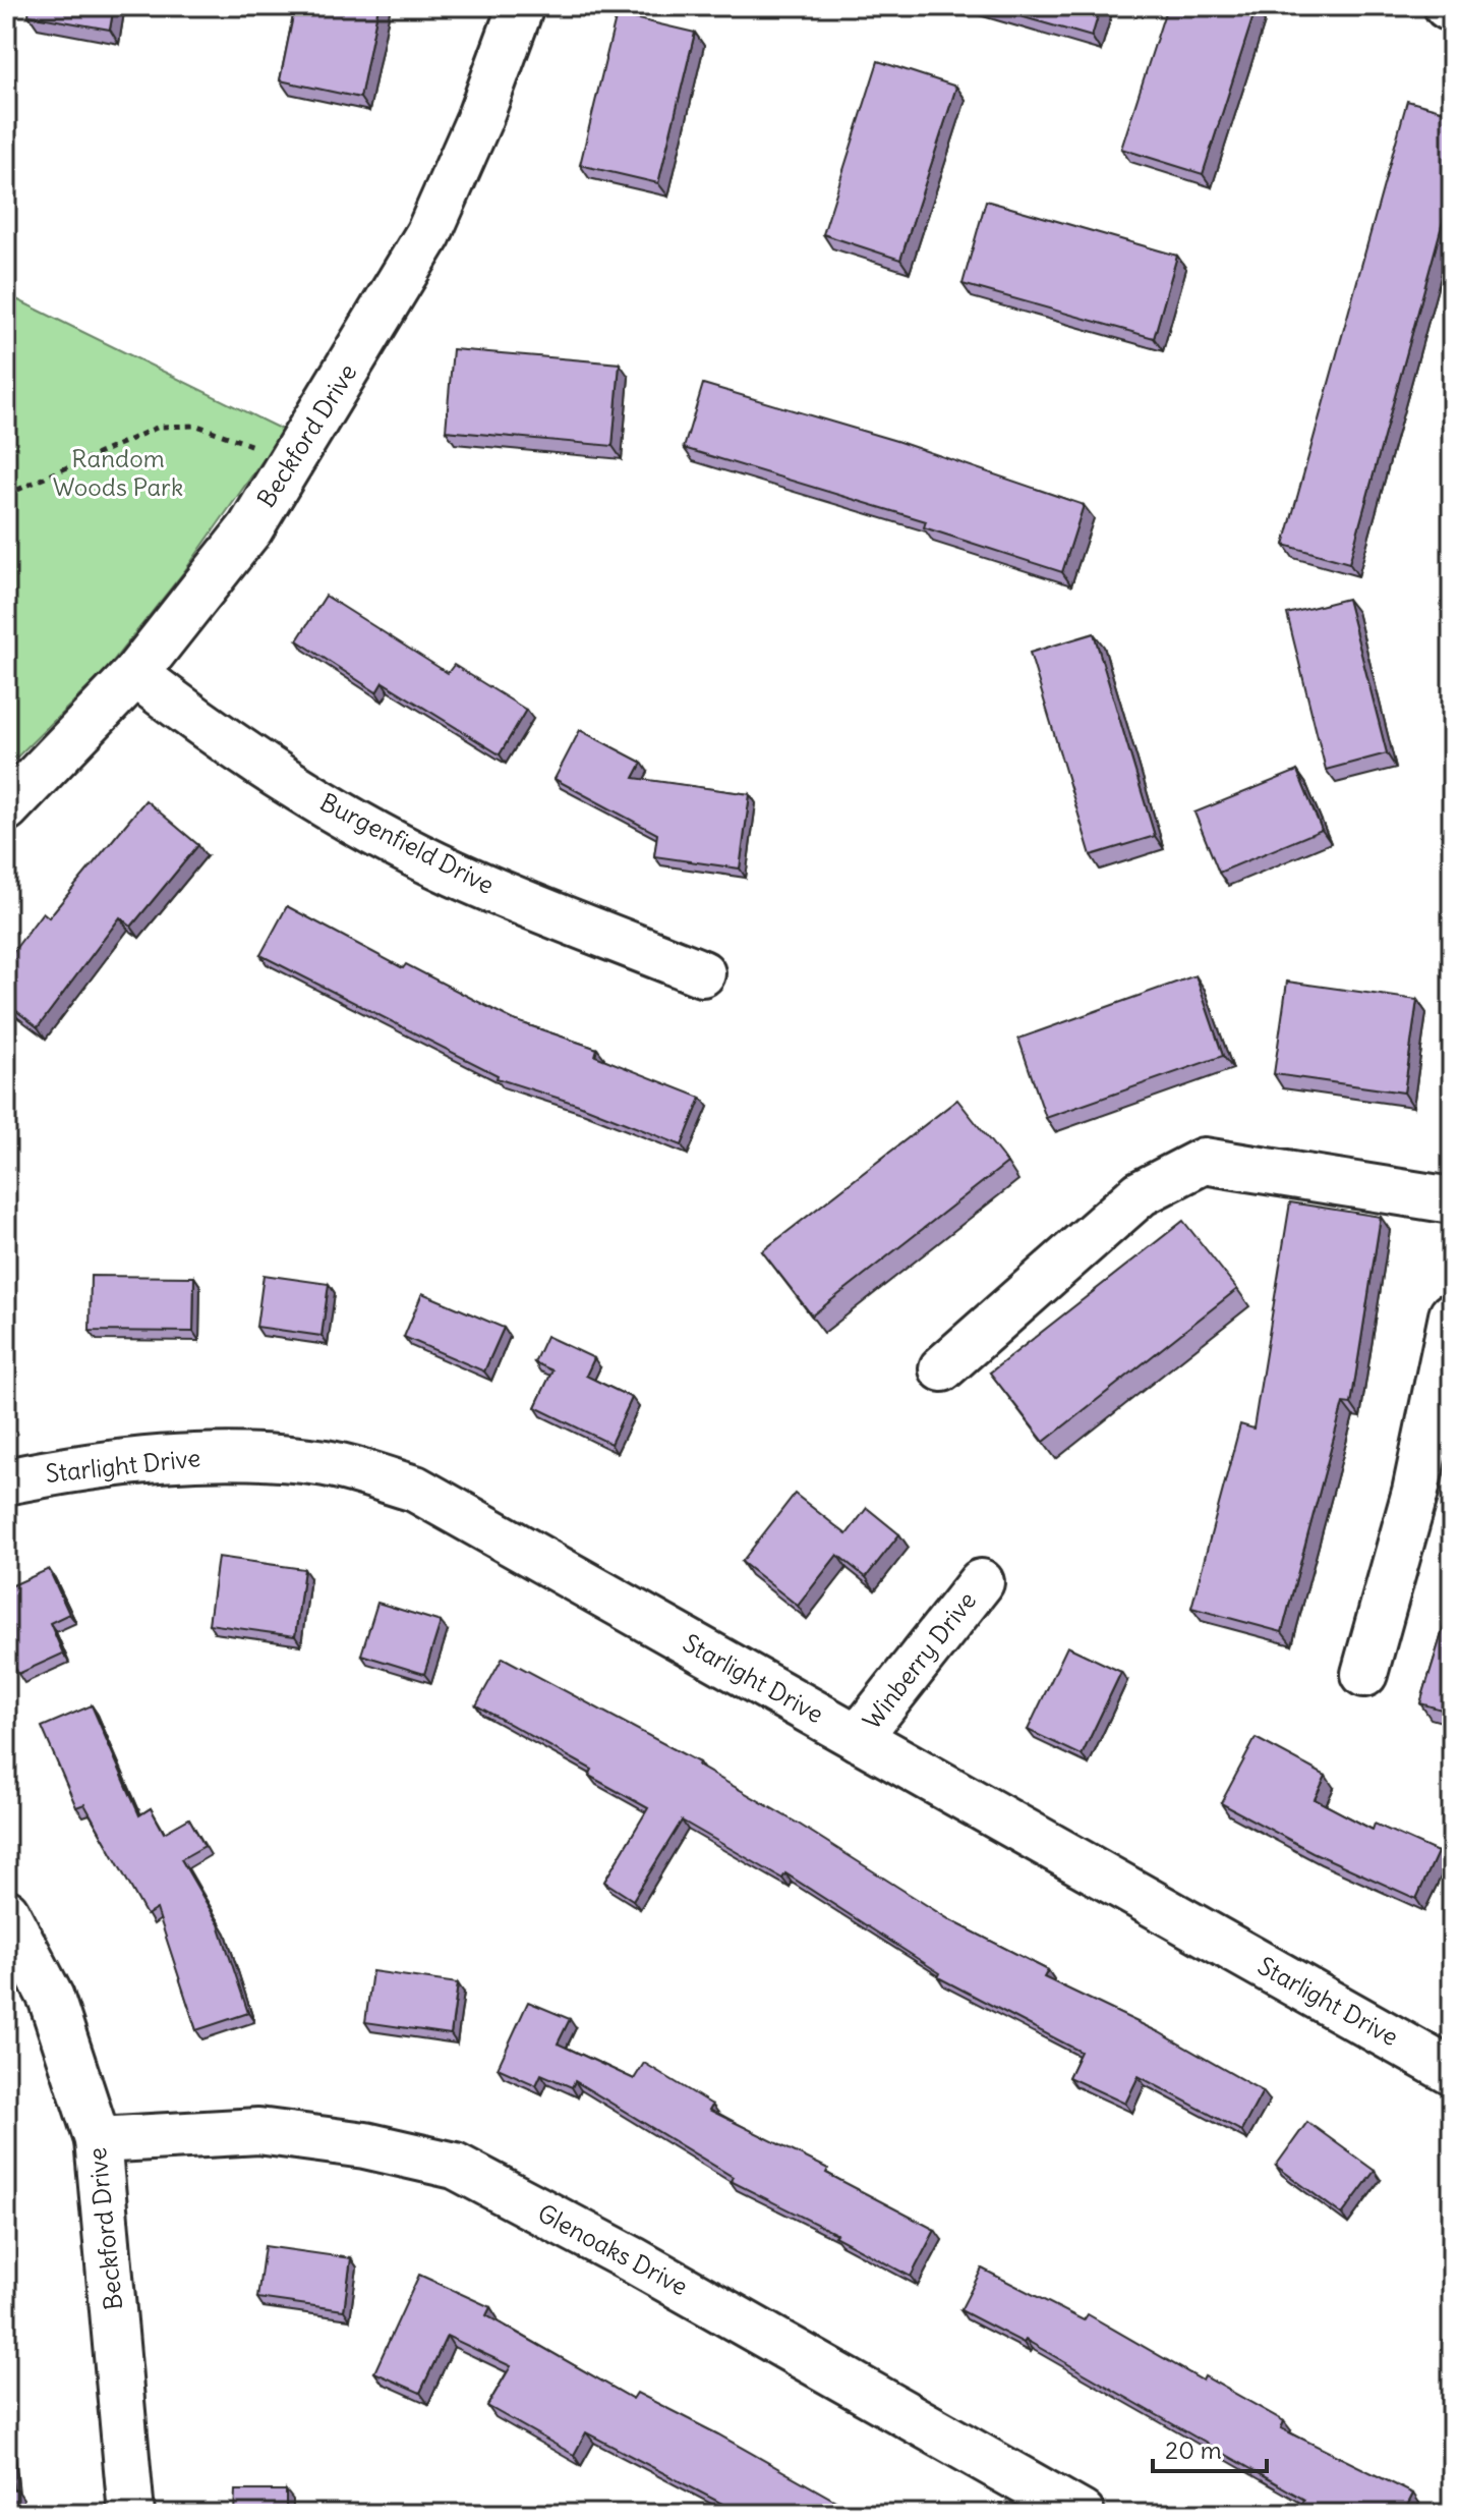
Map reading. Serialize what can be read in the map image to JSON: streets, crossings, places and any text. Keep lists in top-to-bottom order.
{
  "streets": {
    "street": [
      "Beckford Drive",
      "Burgenfield Drive",
      "Starlight Drive",
      "Winberry Drive",
      "Glenoaks Drive"
    ]
  },
  "crossings": [
    ["Beckford Drive", "Burgenfield Drive"],
    ["Beckford Drive", "Glenoaks Drive"],
    ["Starlight Drive", "Winberry Drive"]
  ],
  "parks": ["Random Woods Park"],
  "scale_bar": "20 m"
}
